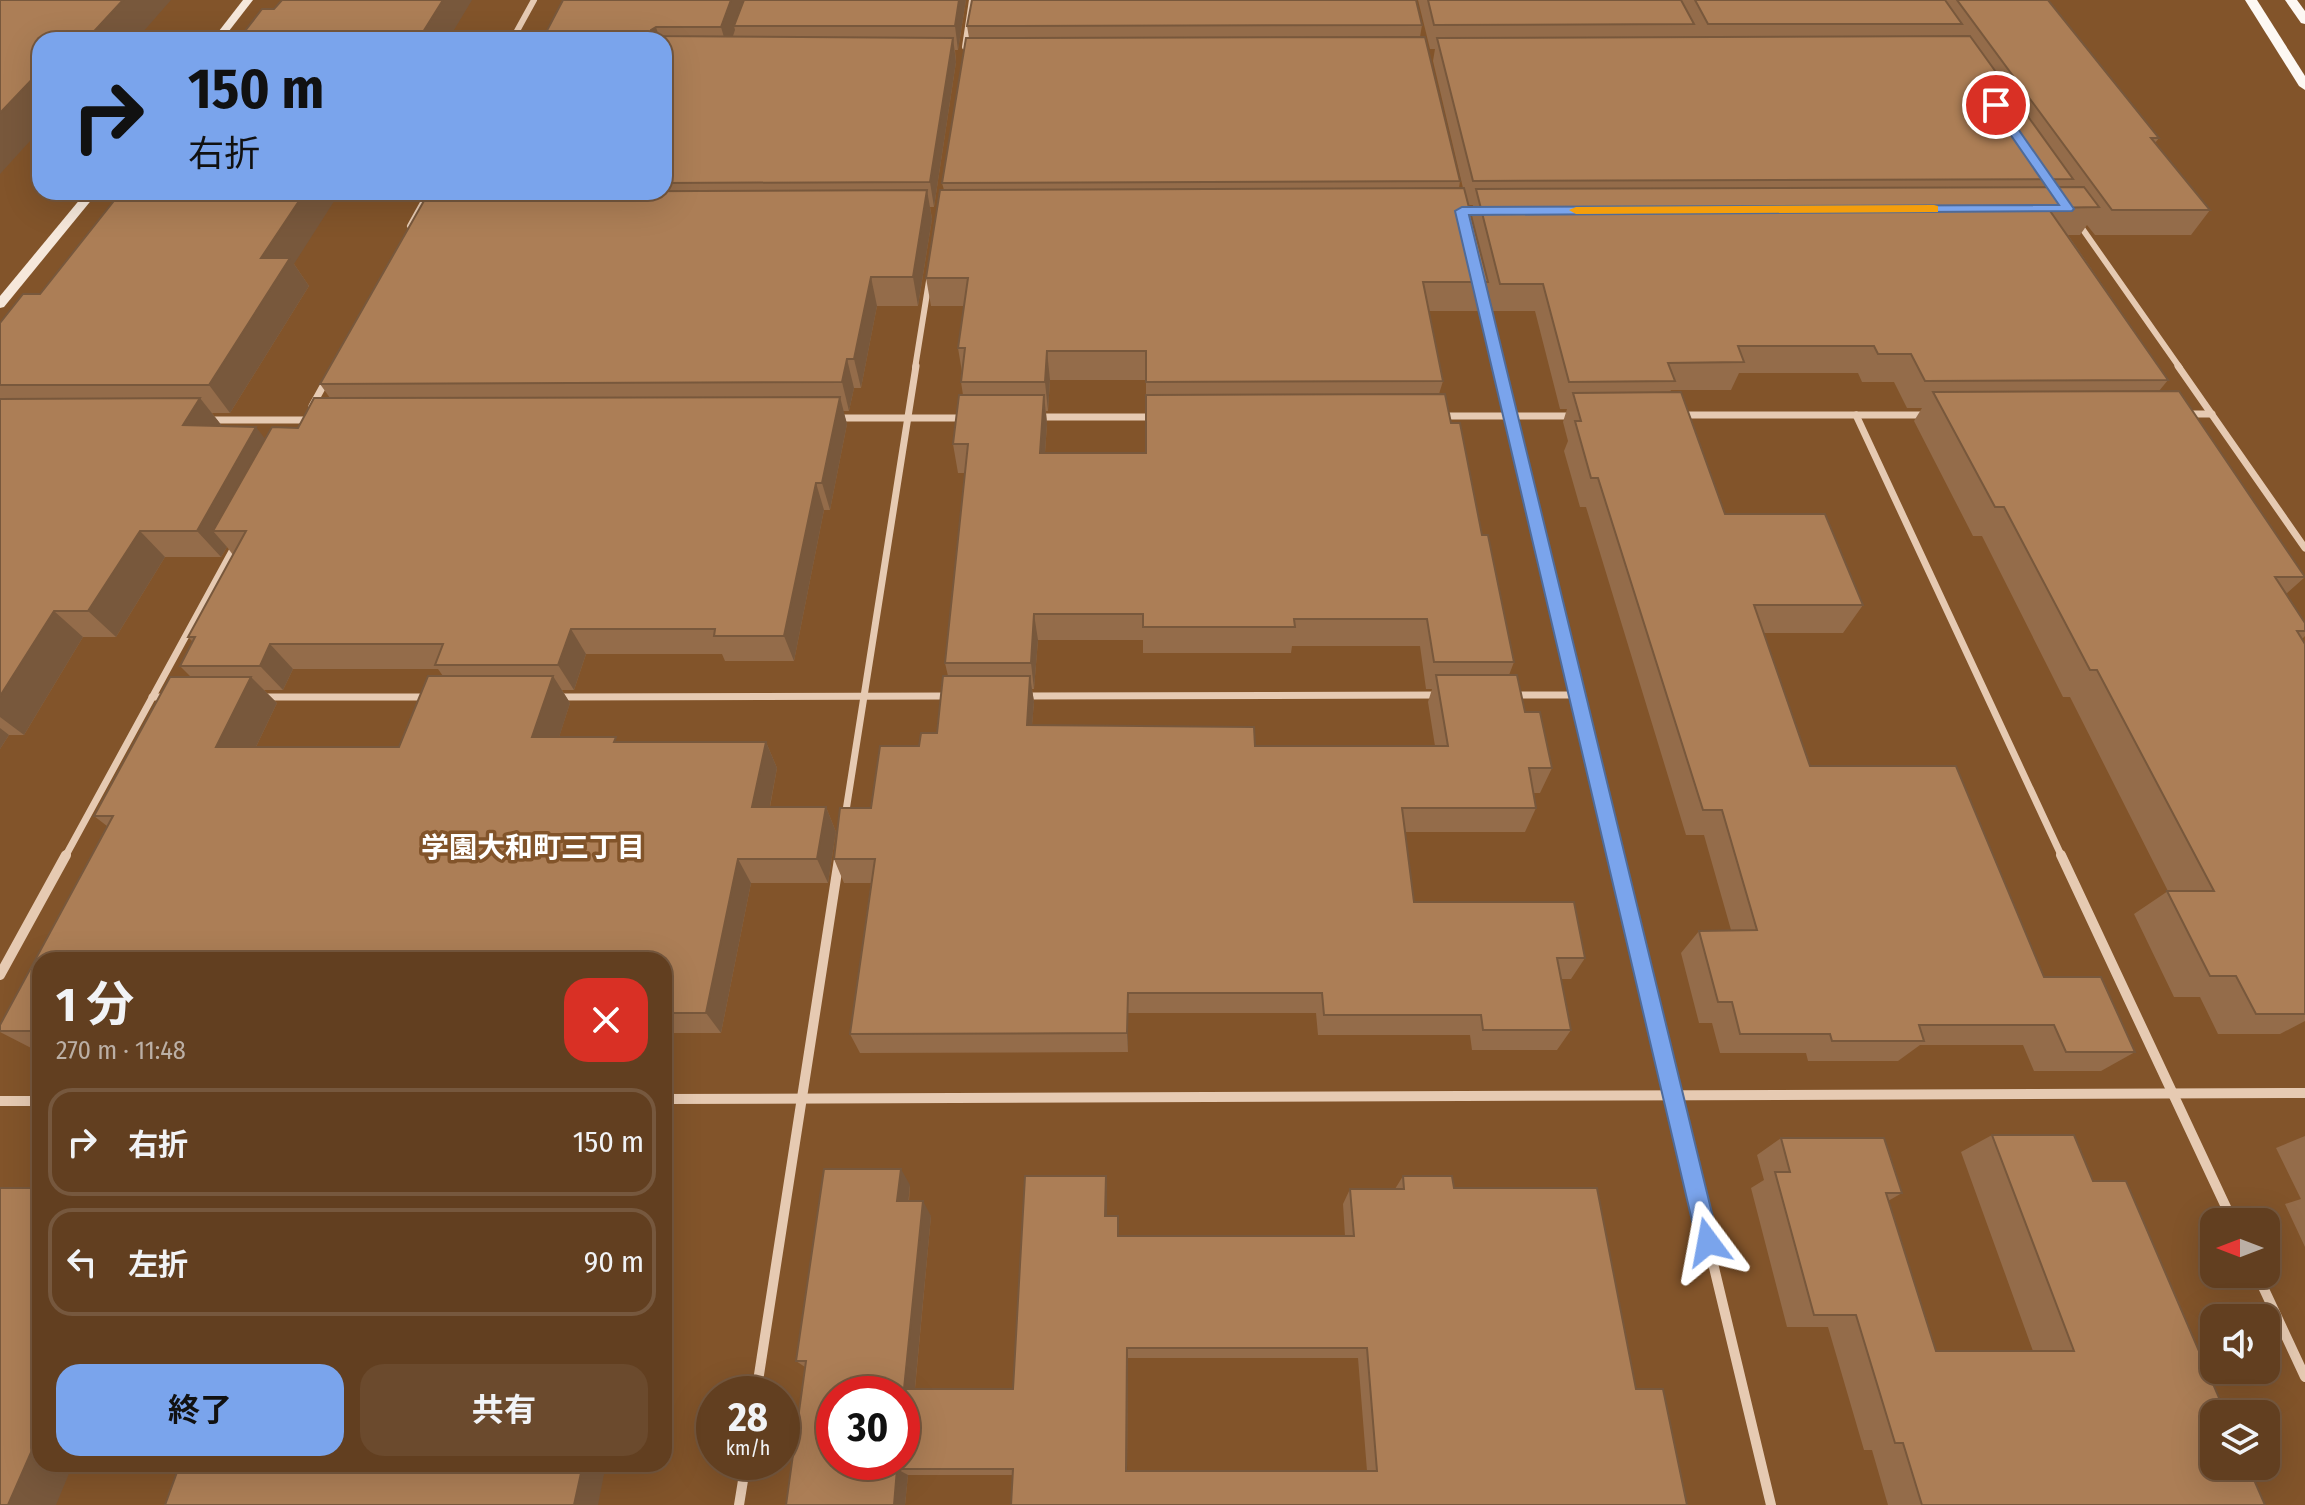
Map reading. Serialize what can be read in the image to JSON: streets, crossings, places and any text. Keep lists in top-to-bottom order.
{
  "districts": ["学園大和町三丁目"],
  "north": "left",
  "page": {
    "turn": ["150 m", "右折"],
    "heading": ["1 分", "270 m · 11:48"],
    "list": [
      {
        "name": "右折",
        "value": "150 m"
      },
      {
        "name": "左折",
        "value": "90 m"
      }
    ],
    "buttons": ["終了", "共有"],
    "speed": "28 km/h",
    "limit": "30"
  }
}
